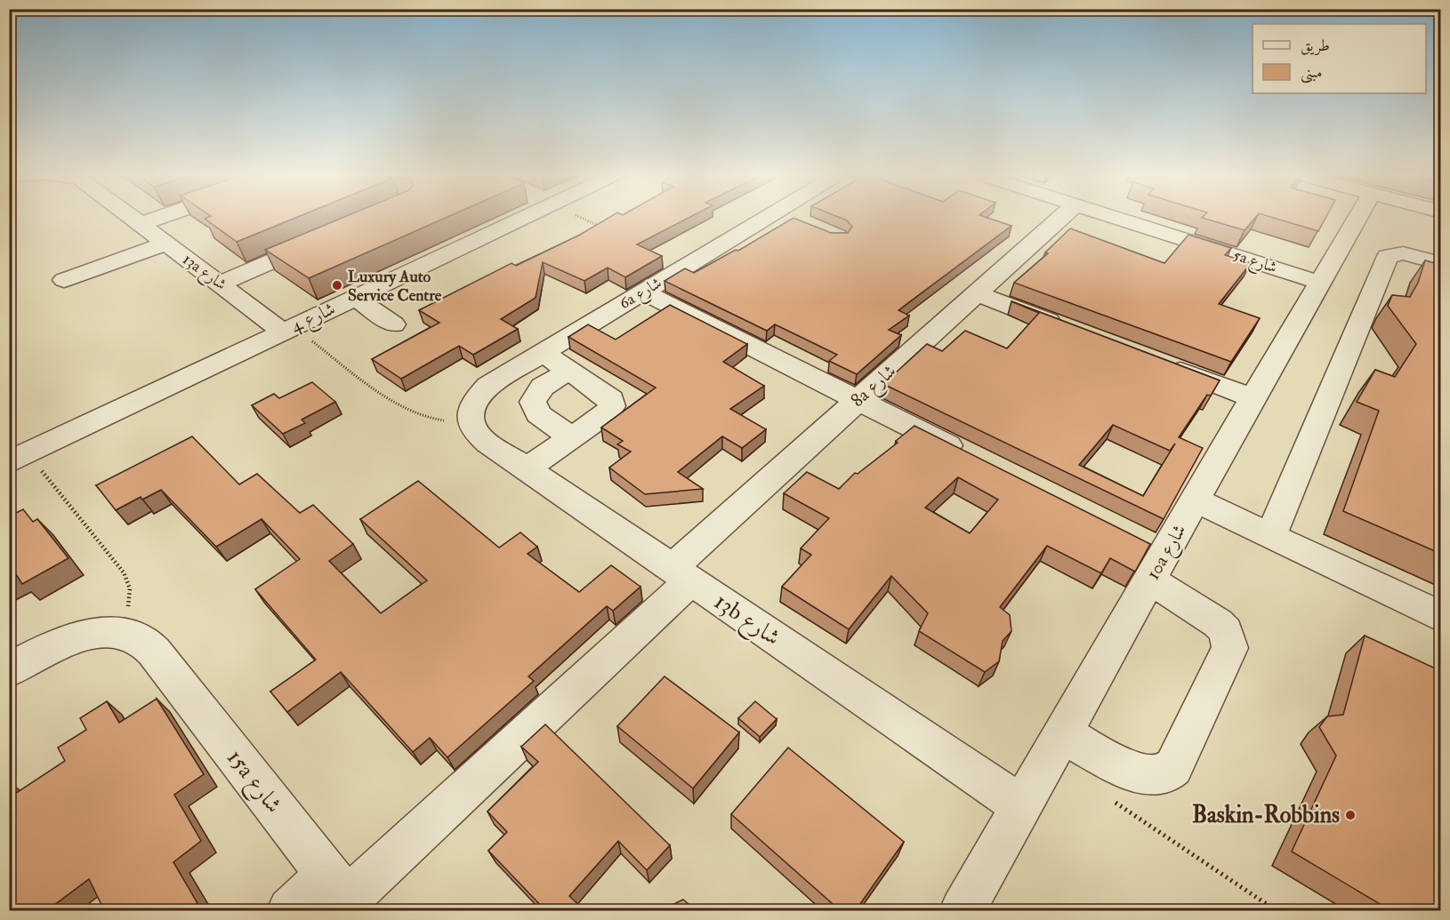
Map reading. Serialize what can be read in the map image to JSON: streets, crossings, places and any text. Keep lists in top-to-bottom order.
{
  "streets": {
    "street": [
      "5a شارع",
      "13a شارع",
      "6a شارع",
      "شارع 4",
      "8a شارع",
      "10a شارع",
      "13b شارع",
      "15a شارع"
    ]
  },
  "crossings": [
    ["5a شارع", "10a شارع"],
    ["13a شارع", "شارع 4"],
    ["6a شارع", "13b شارع"],
    ["8a شارع", "13b شارع"],
    ["8a شارع", "15a شارع"],
    ["10a شارع", "13b شارع"]
  ],
  "places": ["Luxury Auto Service Centre", "Baskin-Robbins"],
  "legend": ["طريق", "مبنى"]
}
